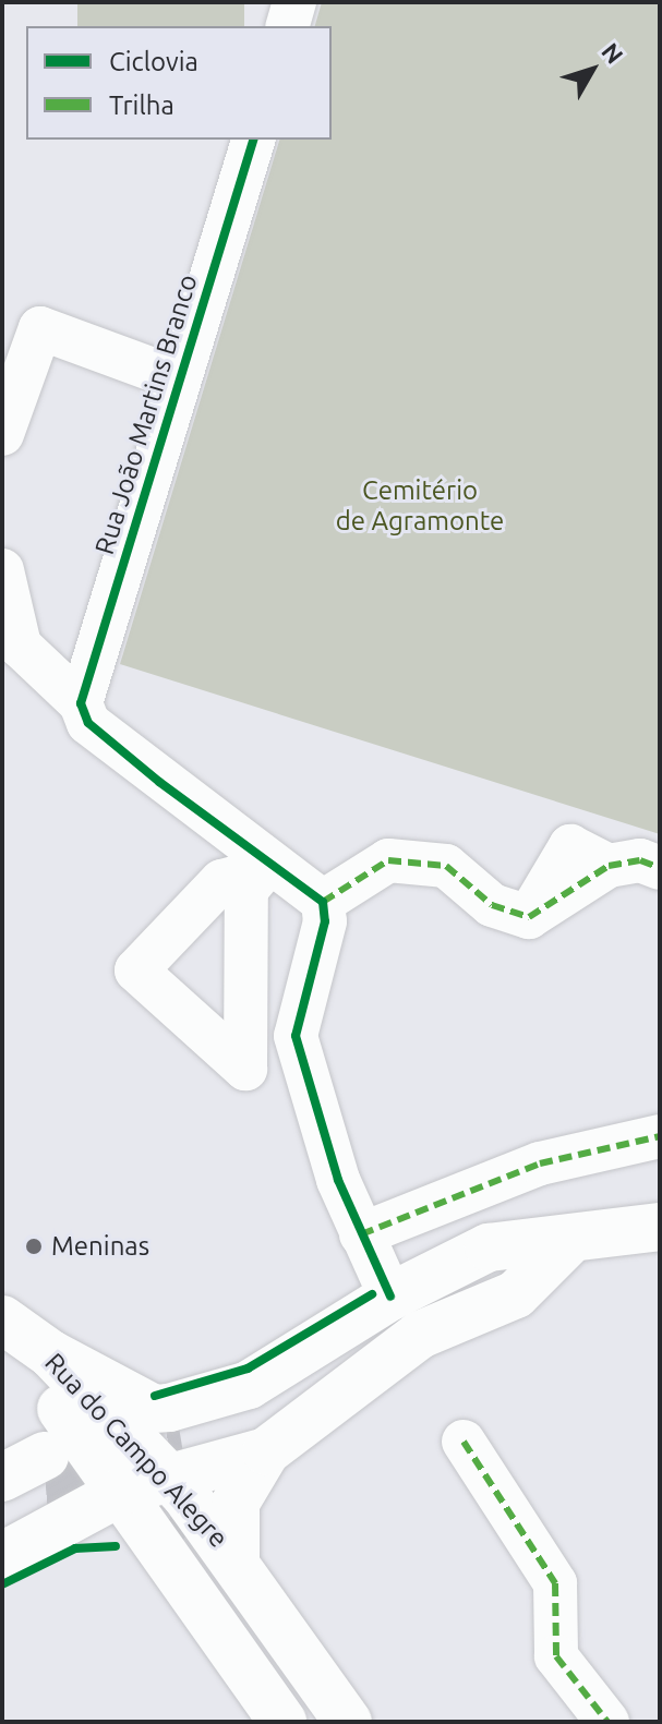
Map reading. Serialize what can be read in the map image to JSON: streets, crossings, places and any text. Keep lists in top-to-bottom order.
{
  "streets": {
    "main road": ["Rua do Campo Alegre"],
    "street": ["Rua João Martins Branco"]
  },
  "parks": ["Cemitério de Agramonte"],
  "places": ["Meninas"],
  "legend": ["Ciclovia", "Trilha"],
  "north": "top right"
}
